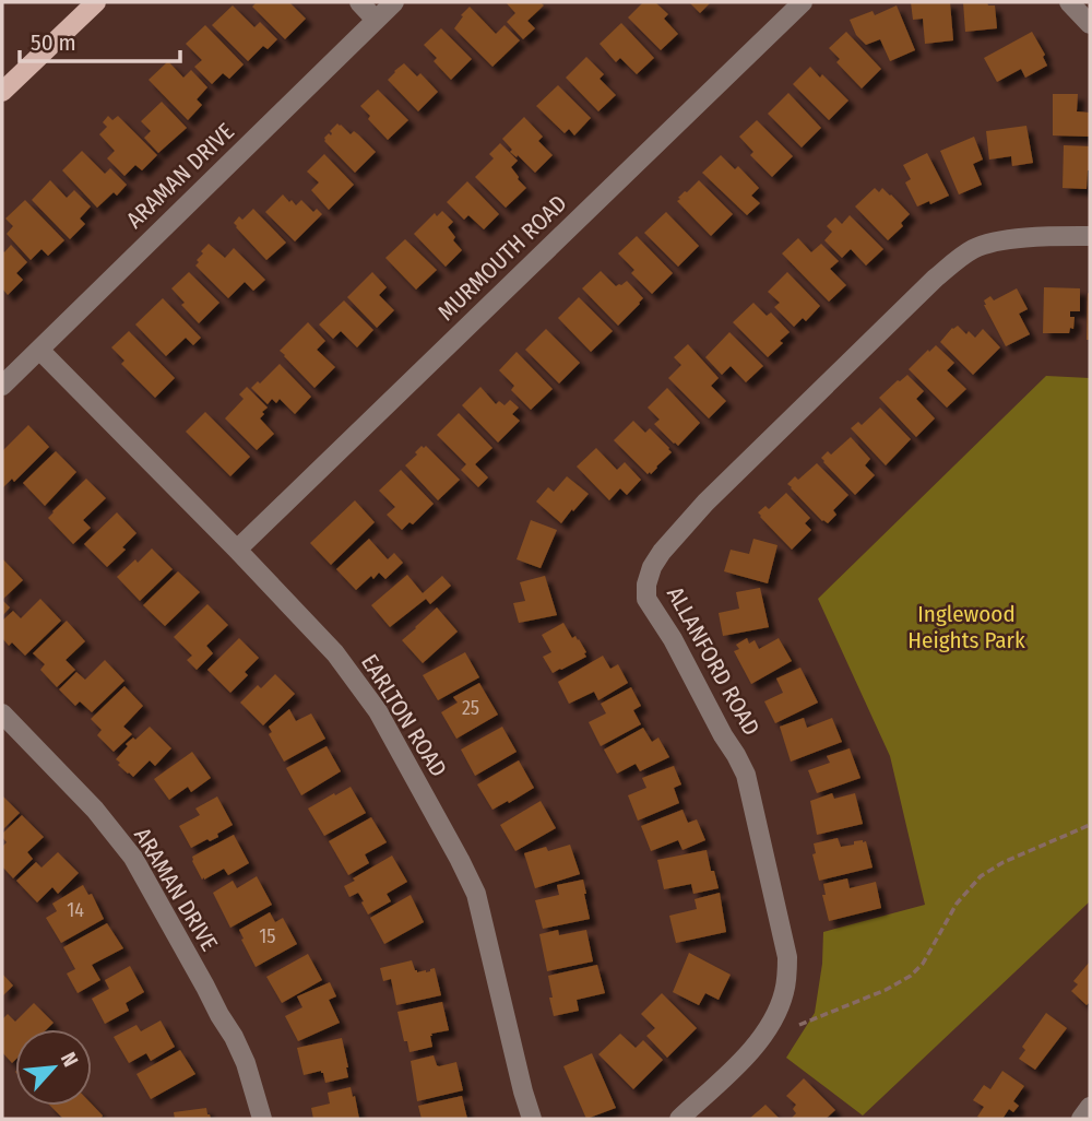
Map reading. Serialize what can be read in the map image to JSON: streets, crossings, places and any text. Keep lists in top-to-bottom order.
{
  "streets": {
    "street": [
      "ARAMAN DRIVE",
      "MURMOUTH ROAD",
      "ALLANFORD ROAD",
      "EARLTON ROAD"
    ]
  },
  "crossings": [
    ["ARAMAN DRIVE", "EARLTON ROAD"],
    ["MURMOUTH ROAD", "EARLTON ROAD"]
  ],
  "parks": ["Inglewood Heights Park"],
  "house_numbers": ["25", "14", "15"],
  "scale_bar": "50 m",
  "north": "top right"
}
